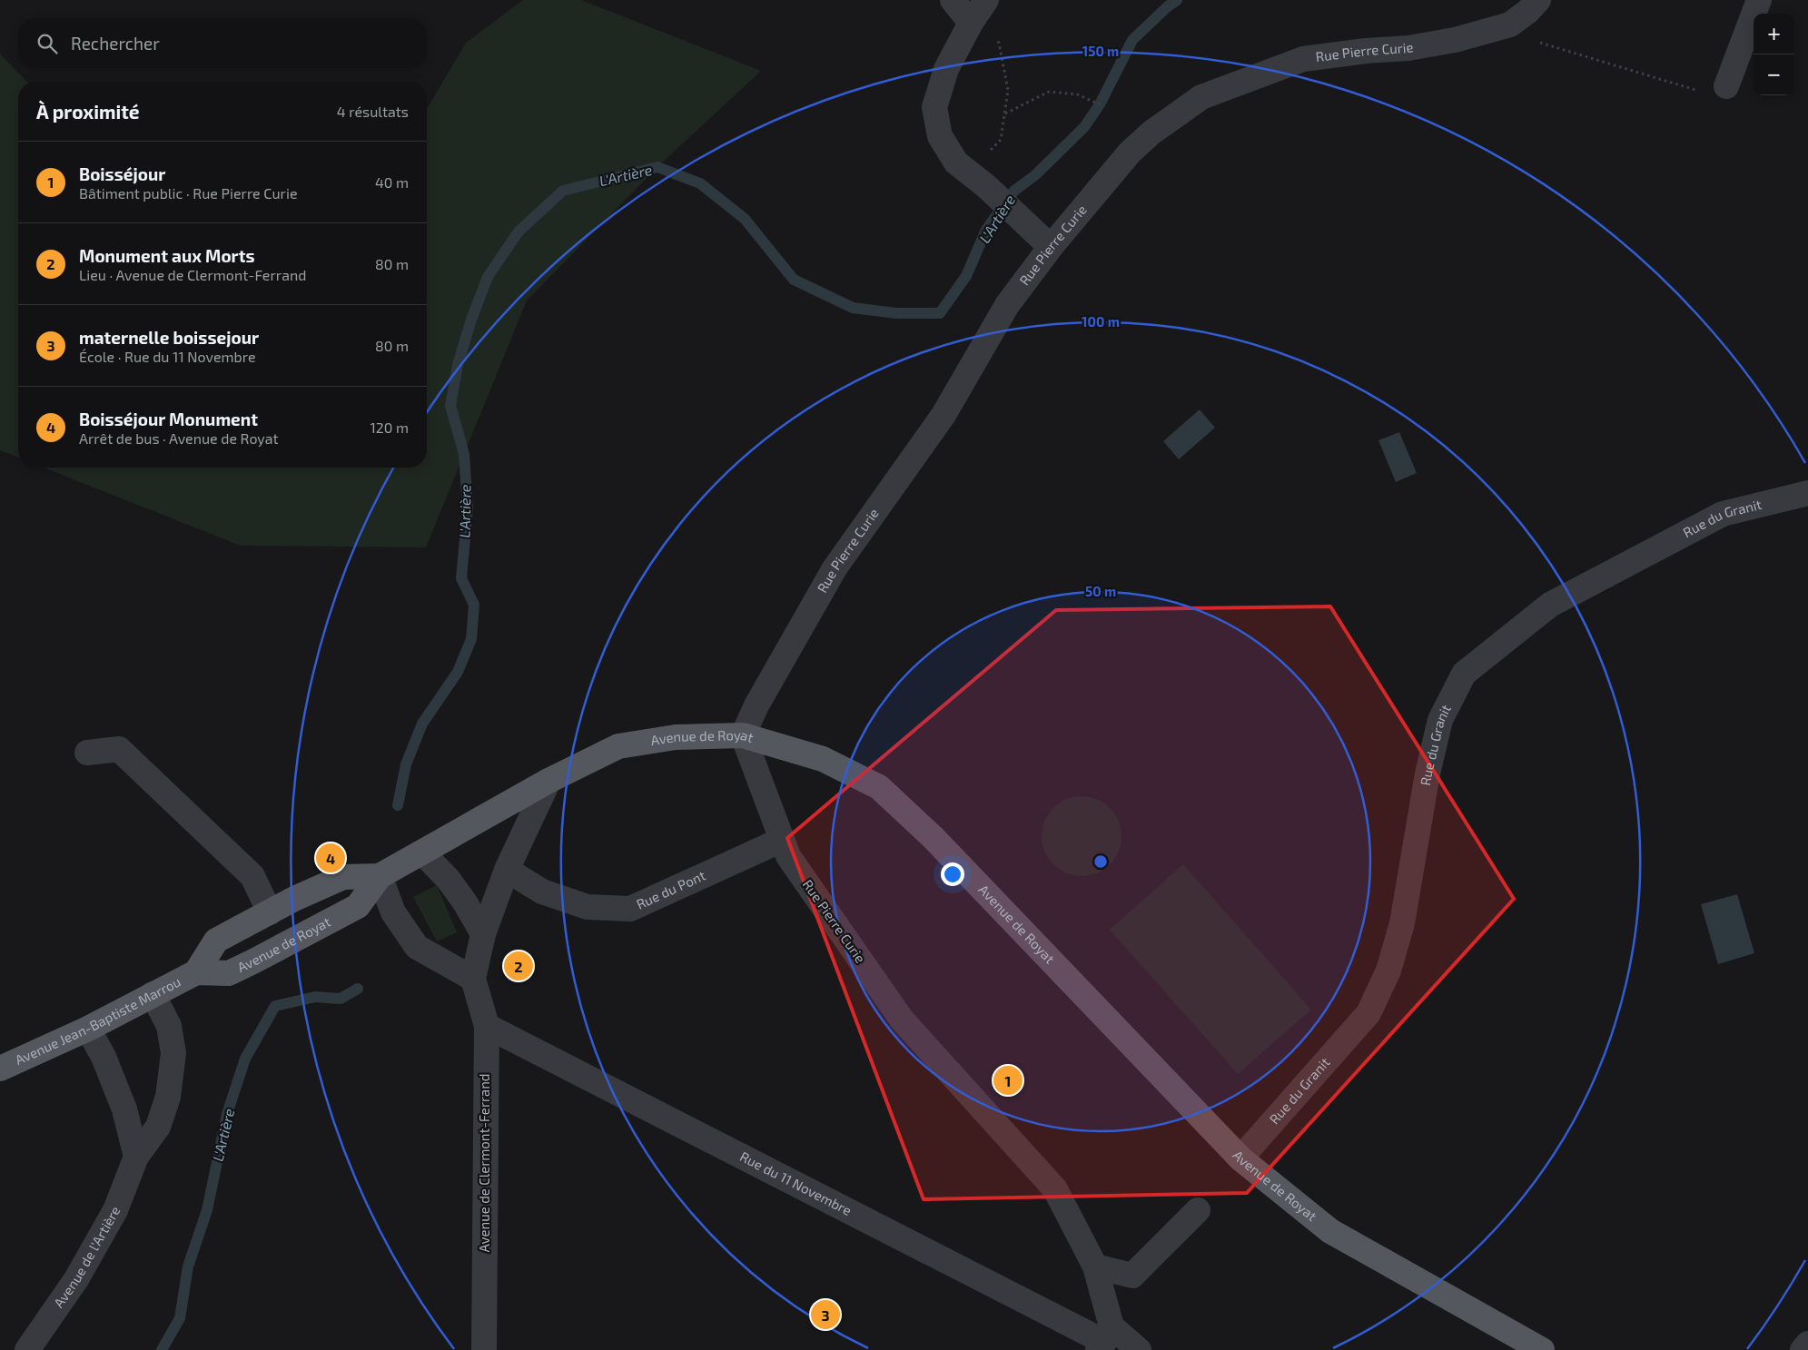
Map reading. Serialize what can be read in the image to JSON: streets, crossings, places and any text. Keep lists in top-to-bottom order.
{
  "streets": {
    "main road": ["Avenue de Royat", "Avenue Jean-Baptiste Marrou"],
    "street": [
      "Rue Pierre Curie",
      "Rue du Granit",
      "Rue du Pont",
      "Avenue de Clermont-Ferrand",
      "Rue du 11 Novembre",
      "Avenue de l'Artière"
    ]
  },
  "crossings": [
    ["Rue Pierre Curie", "Avenue de Royat"],
    ["Rue Pierre Curie", "Rue du Pont"],
    ["Rue Pierre Curie", "Rue du 11 Novembre"],
    ["Rue du Granit", "Avenue de Royat"],
    ["Avenue de Royat", "Avenue Jean-Baptiste Marrou"],
    ["Avenue de Royat", "Avenue de Clermont-Ferrand"],
    ["Rue du Pont", "Avenue de Clermont-Ferrand"],
    ["Avenue Jean-Baptiste Marrou", "Avenue de l'Artière"],
    ["Avenue de Clermont-Ferrand", "Rue du 11 Novembre"]
  ],
  "water": ["L'Artière"],
  "page": {
    "map_buttons": ["+", "−"],
    "search": "Rechercher",
    "heading": ["À proximité", "4 résultats"],
    "list": [
      {
        "mark": "1",
        "name": "Boisséjour",
        "note": "Bâtiment public · Rue Pierre Curie",
        "value": "40 m"
      },
      {
        "mark": "2",
        "name": "Monument aux Morts",
        "note": "Lieu · Avenue de Clermont-Ferrand",
        "value": "80 m"
      },
      {
        "mark": "3",
        "name": "maternelle boissejour",
        "note": "École · Rue du 11 Novembre",
        "value": "80 m"
      },
      {
        "mark": "4",
        "name": "Boisséjour Monument",
        "note": "Arrêt de bus · Avenue de Royat",
        "value": "120 m"
      }
    ],
    "pins": [
      "4",
      "2",
      "1",
      "3"
    ]
  },
  "rings": ["150 m", "100 m", "50 m"]
}
